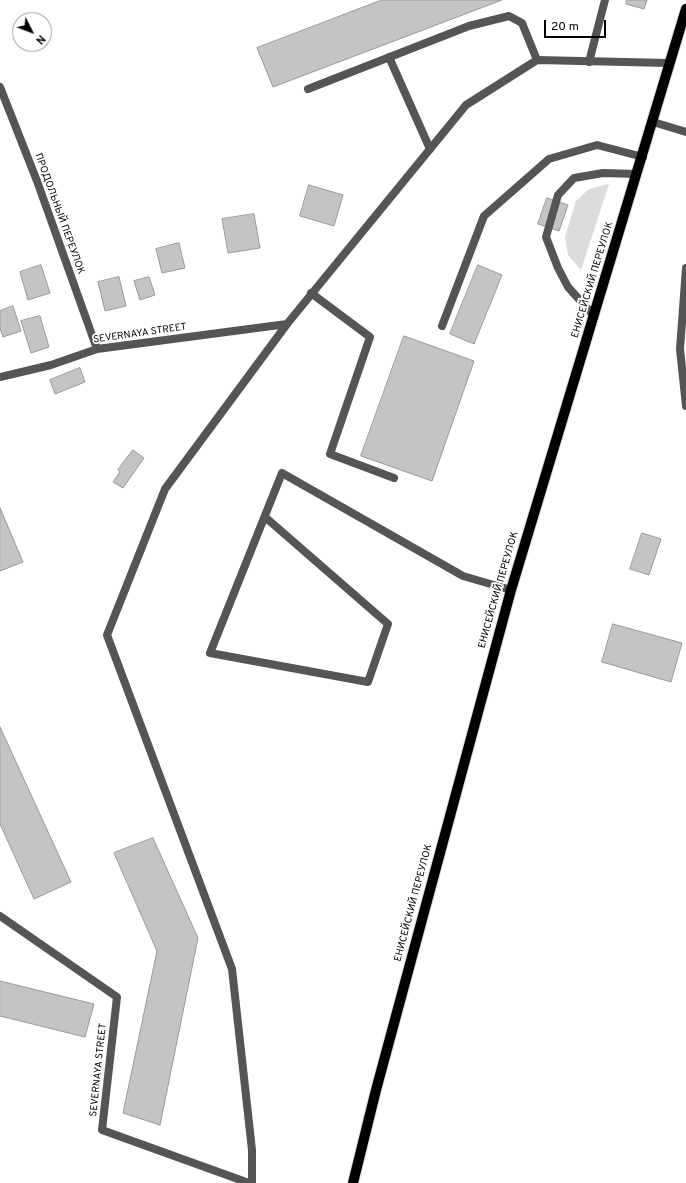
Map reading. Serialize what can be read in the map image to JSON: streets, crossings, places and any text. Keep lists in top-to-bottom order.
{
  "streets": {
    "main road": ["ЕНИСЕЙСКИЙ ПЕРЕУЛОК"],
    "street": ["ПРОДОЛЬНЫЙ ПЕРЕУЛОК", "SEVERNAYA STREET"]
  },
  "crossings": [
    ["ПРОДОЛЬНЫЙ ПЕРЕУЛОК", "SEVERNAYA STREET"]
  ],
  "scale_bar": "20 m",
  "north": "bottom right"
}
